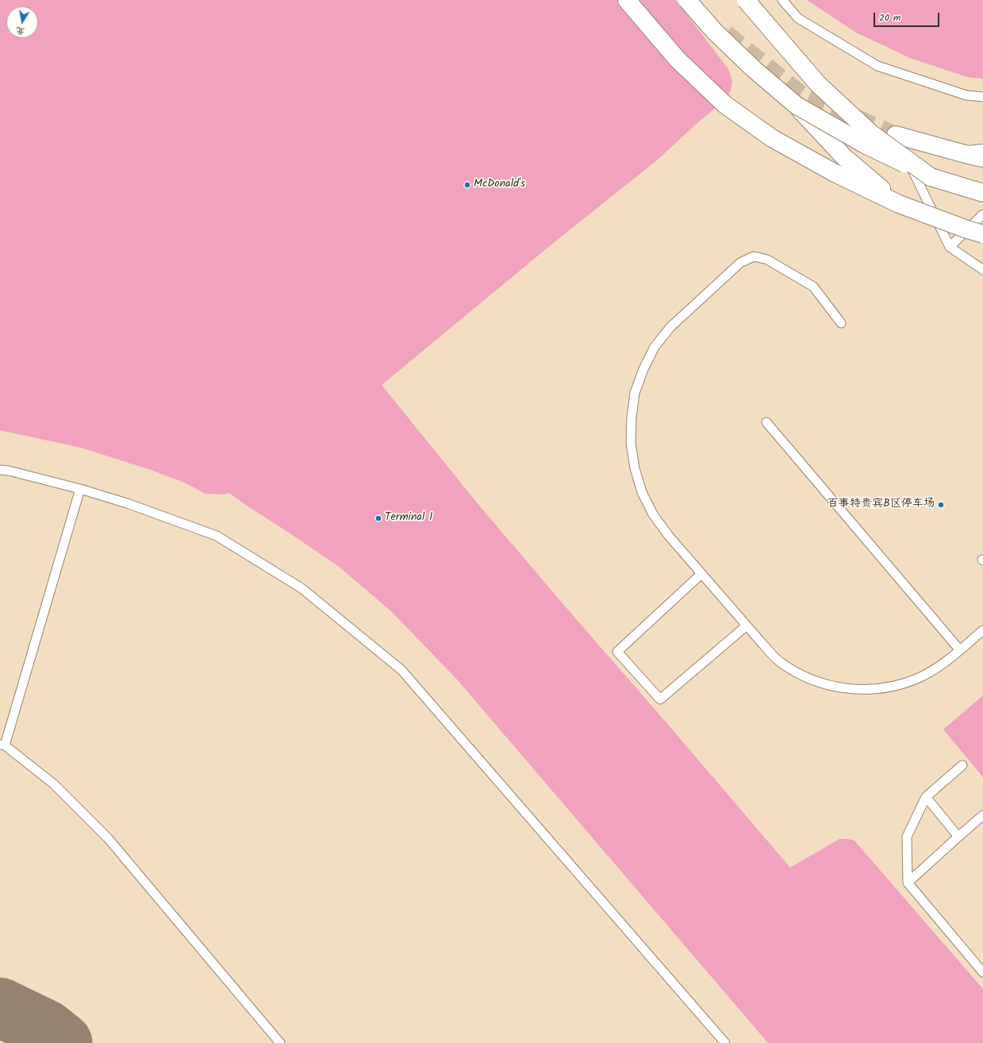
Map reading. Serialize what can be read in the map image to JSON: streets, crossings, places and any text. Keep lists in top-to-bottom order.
{
  "places": ["McDonald's", "百事特贵宾B区停车场", "Terminal 1"],
  "scale_bar": "20 m",
  "north": "bottom"
}
